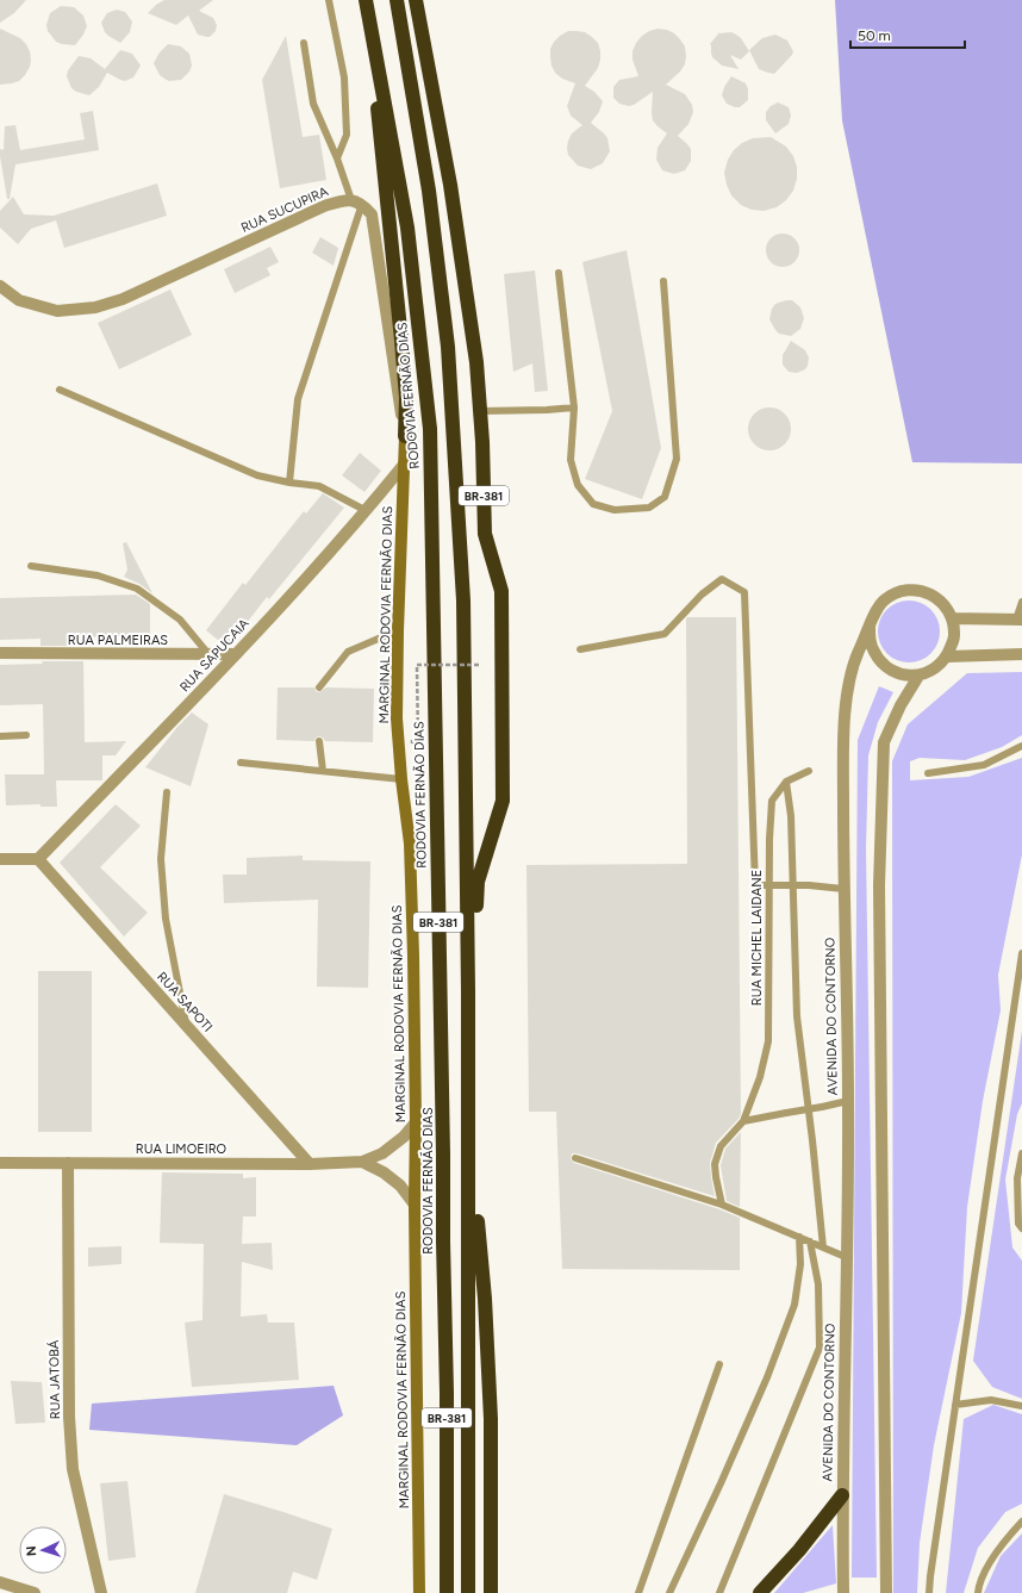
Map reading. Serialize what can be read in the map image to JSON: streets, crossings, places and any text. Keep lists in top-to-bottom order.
{
  "streets": {
    "highway": ["RODOVIA FERNÃO DIAS", "BR-381"],
    "main road": ["MARGINAL RODOVIA FERNÃO DIAS"],
    "street": [
      "RUA SUCUPIRA",
      "RUA PALMEIRAS",
      "RUA SAPUCAIA",
      "RUA SAPOTI",
      "AVENIDA DO CONTORNO",
      "RUA LIMOEIRO",
      "RUA JATOBÁ"
    ],
    "lane": ["RUA MICHEL LAIDANE"]
  },
  "crossings": [
    ["RODOVIA FERNÃO DIAS", "BR-381"],
    ["BR-381", "MARGINAL RODOVIA FERNÃO DIAS"],
    ["MARGINAL RODOVIA FERNÃO DIAS", "RUA SAPUCAIA"],
    ["MARGINAL RODOVIA FERNÃO DIAS", "RUA LIMOEIRO"],
    ["RUA PALMEIRAS", "RUA SAPUCAIA"],
    ["RUA SAPUCAIA", "RUA SAPOTI"],
    ["RUA SAPOTI", "RUA LIMOEIRO"],
    ["RUA LIMOEIRO", "RUA JATOBÁ"]
  ],
  "scale_bar": "50 m",
  "north": "left"
}
